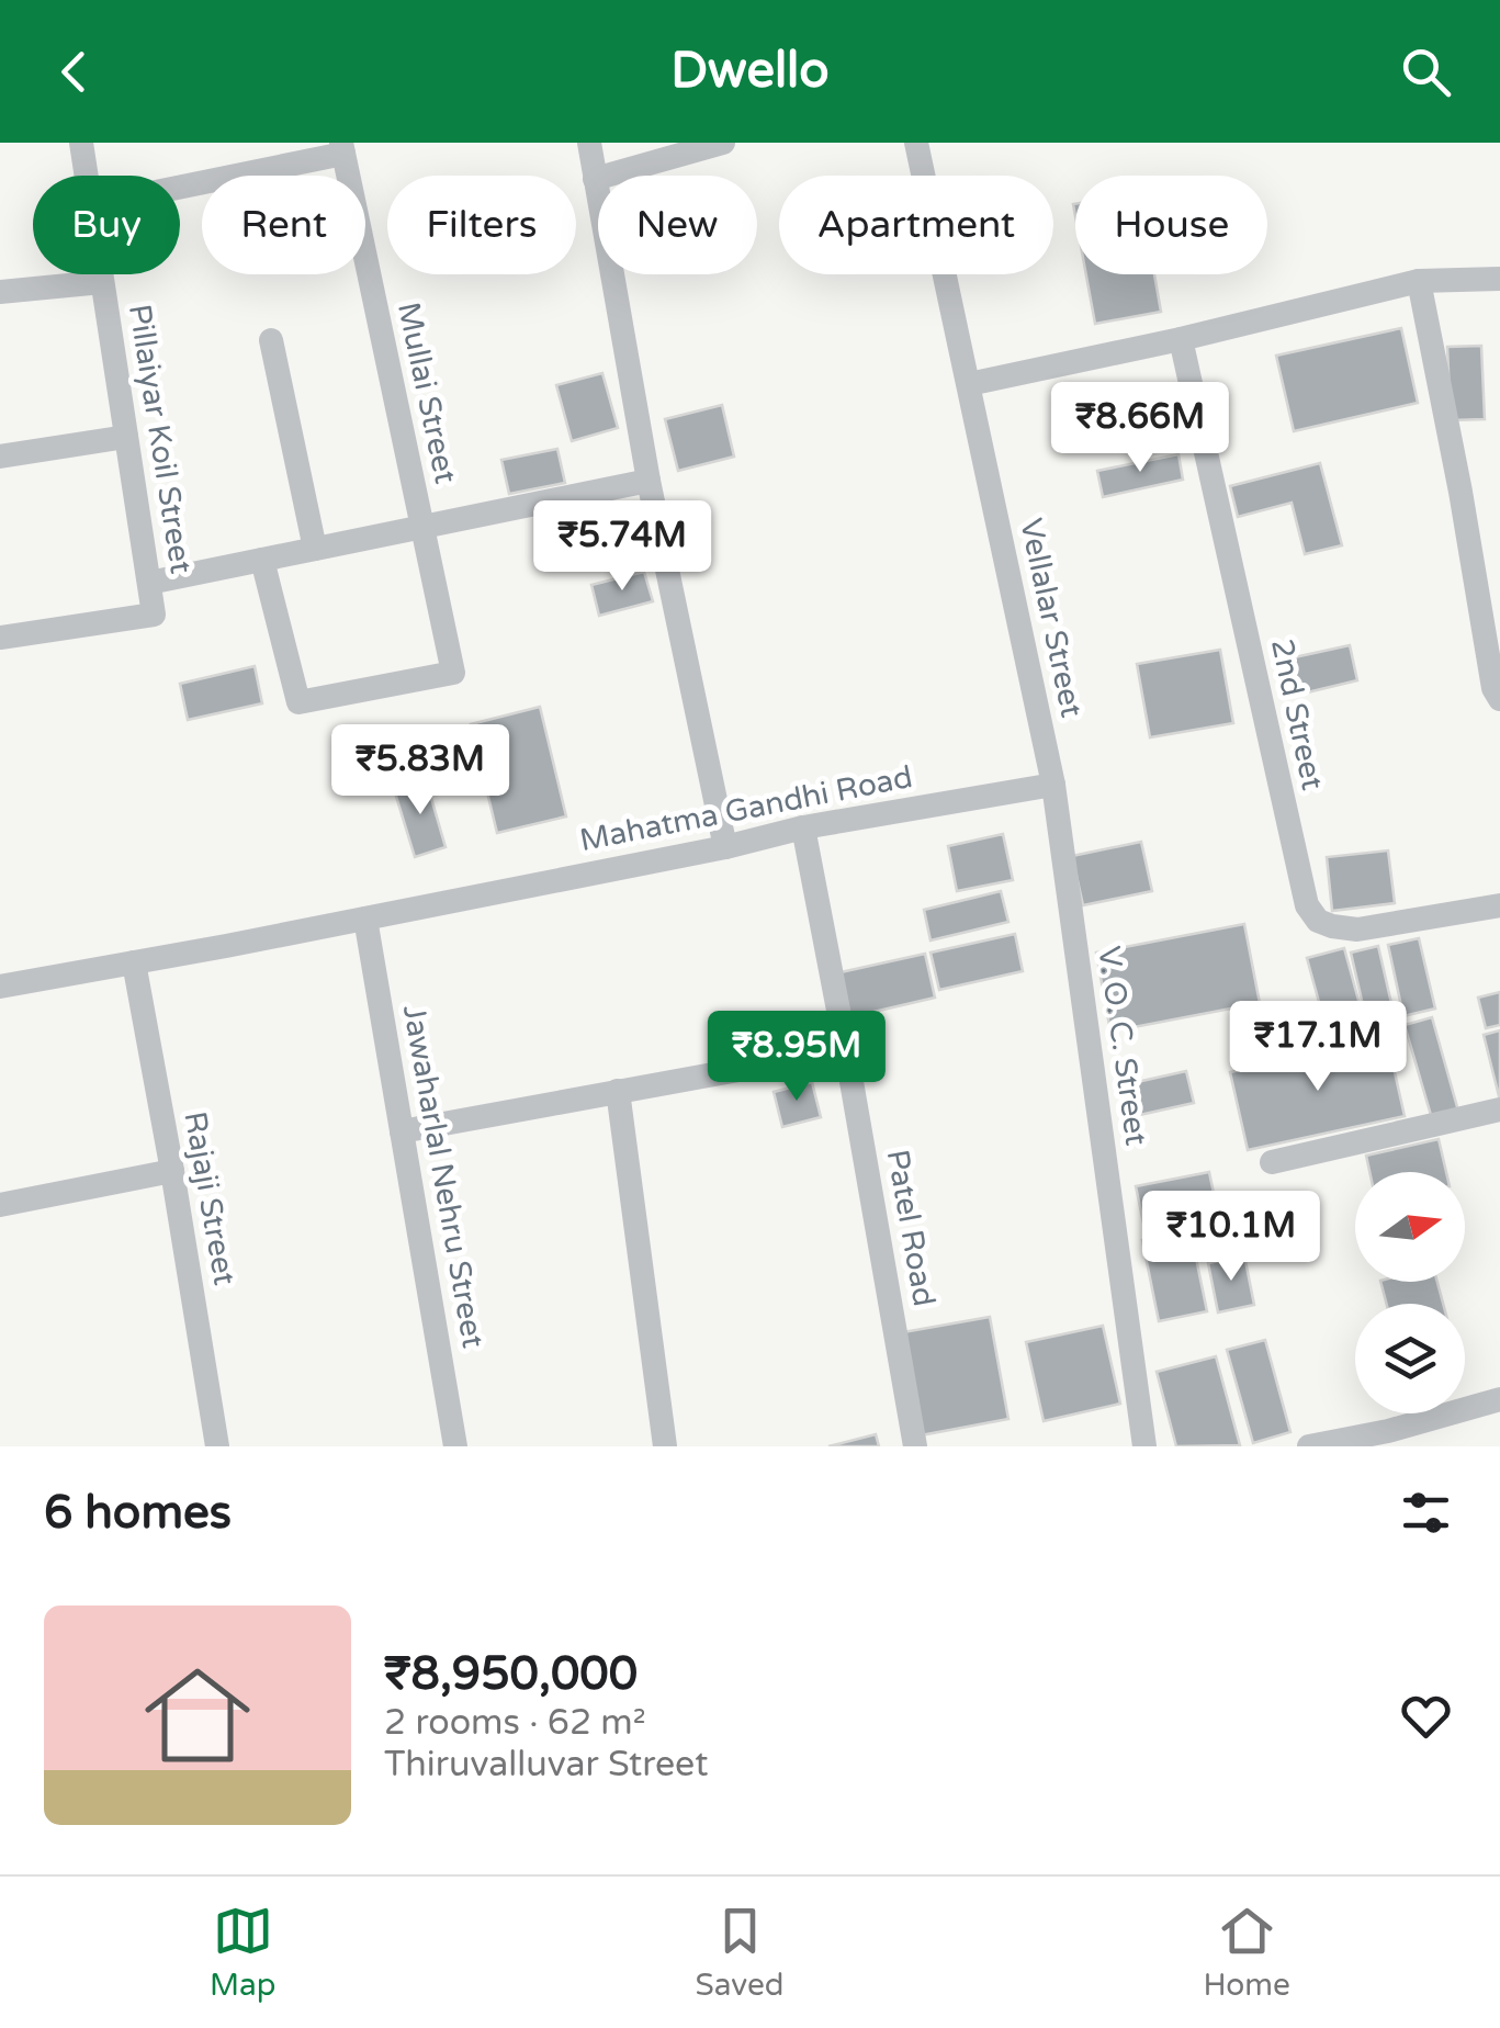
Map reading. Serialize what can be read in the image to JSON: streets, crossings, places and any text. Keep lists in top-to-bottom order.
{
  "streets": {
    "street": [
      "Mullai Street",
      "Pillaiyar Koil Street",
      "Vellalar Street",
      "2nd Street",
      "Mahatma Gandhi Road",
      "V. O. C. Street",
      "Jawaharlal Nehru Street",
      "Rajaji Street",
      "Patel Road"
    ]
  },
  "crossings": [
    ["Vellalar Street", "Mahatma Gandhi Road"],
    ["Vellalar Street", "V. O. C. Street"],
    ["Mahatma Gandhi Road", "V. O. C. Street"],
    ["Mahatma Gandhi Road", "Jawaharlal Nehru Street"],
    ["Mahatma Gandhi Road", "Rajaji Street"],
    ["Mahatma Gandhi Road", "Patel Road"]
  ],
  "north": "right",
  "page": {
    "header": "Dwello",
    "chip": [
      "Buy",
      "Rent",
      "Filters",
      "New",
      "Apartment",
      "House"
    ],
    "price": [
      "₹8.66M",
      "₹5.74M",
      "₹5.83M",
      "₹17.1M",
      "₹8.95M",
      "₹10.1M"
    ],
    "heading": "6 homes",
    "list": [
      {
        "name": "₹8,950,000",
        "note": "2 rooms · 62 m² · Thiruvalluvar Street"
      }
    ],
    "tabs": ["Map", "Saved", "Home"]
  }
}
